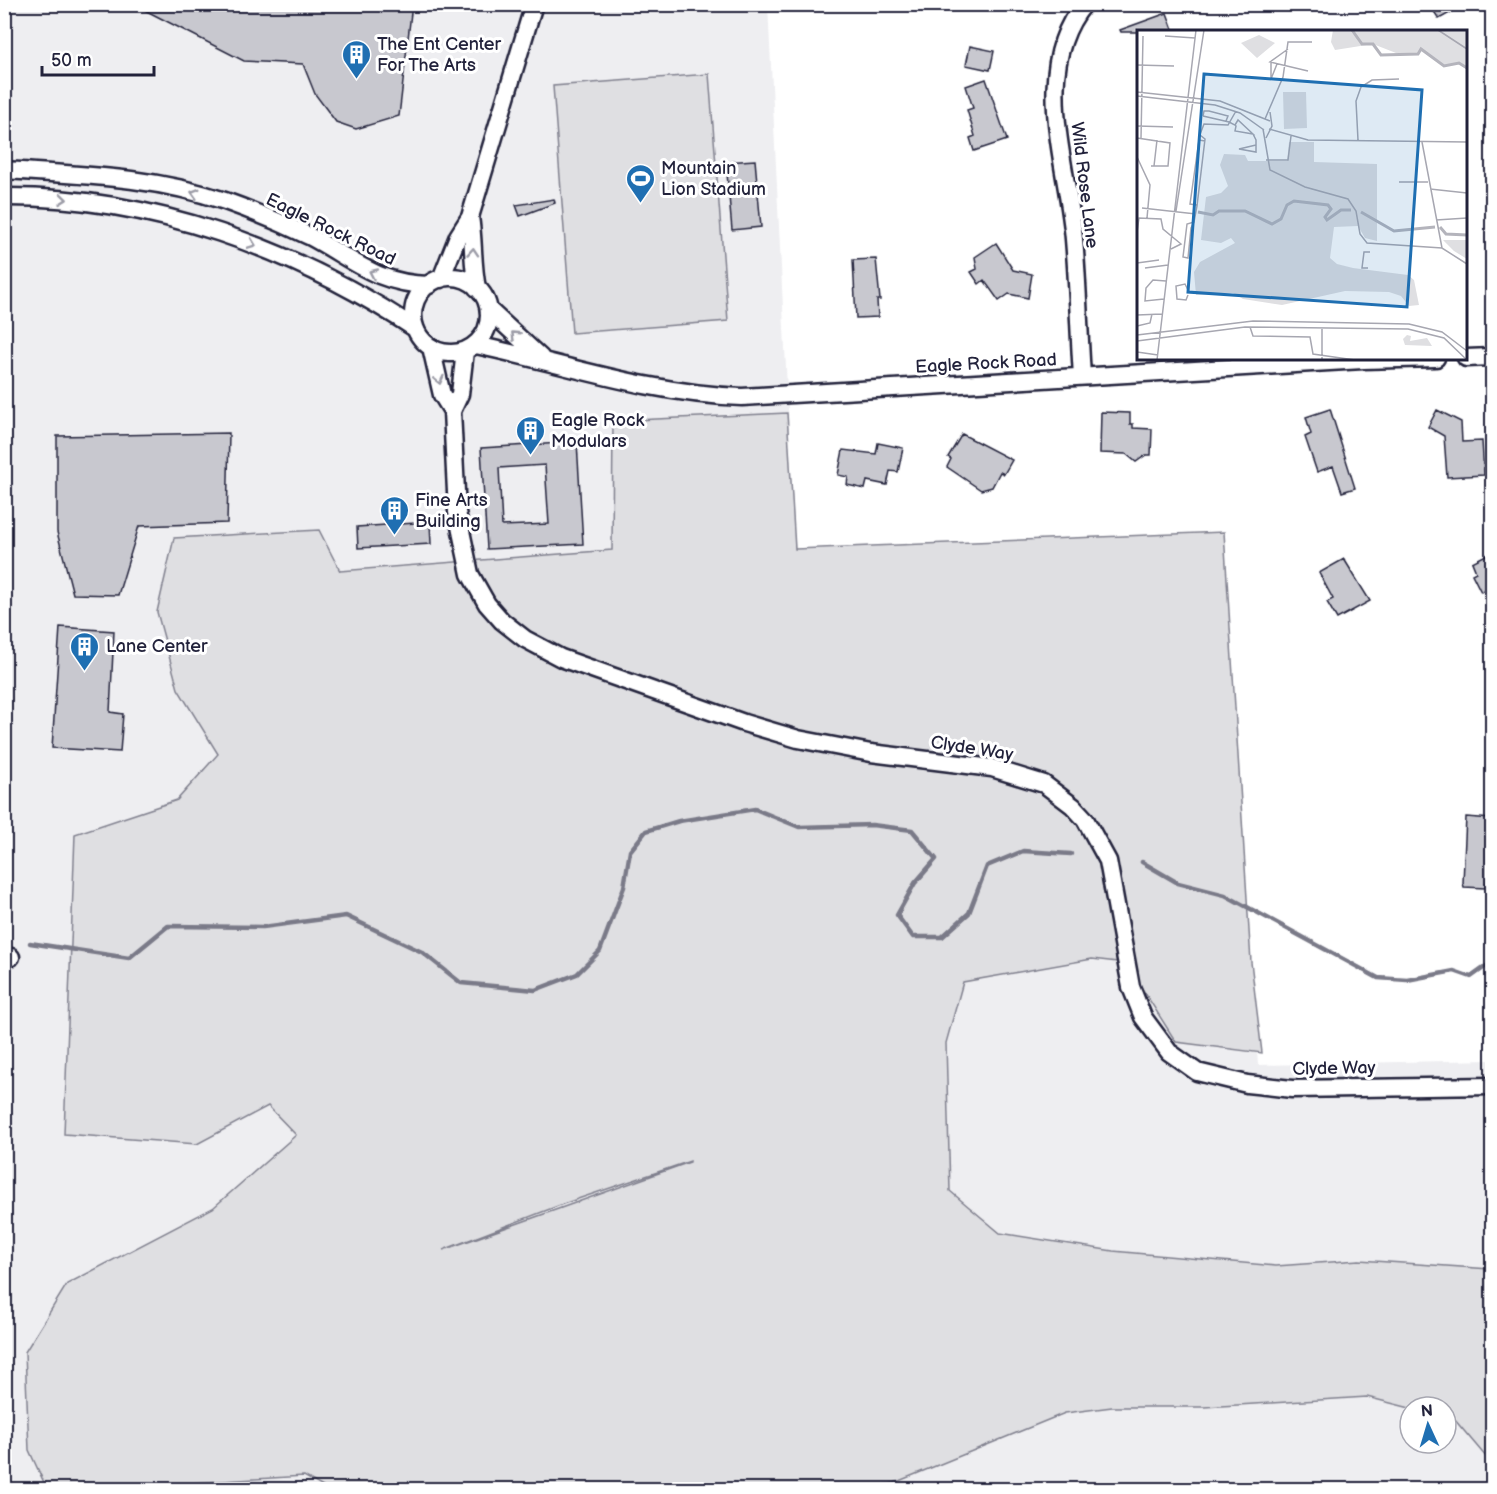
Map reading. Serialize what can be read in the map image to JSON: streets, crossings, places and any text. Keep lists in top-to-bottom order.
{
  "streets": {
    "street": ["Wild Rose Lane", "Eagle Rock Road", "Clyde Way"]
  },
  "crossings": [
    ["Wild Rose Lane", "Eagle Rock Road"]
  ],
  "places": {
    "building": [
      "The Ent Center For The Arts",
      "Eagle Rock Modulars",
      "Fine Arts Building",
      "Lane Center"
    ],
    "sports": ["Mountain Lion Stadium"]
  },
  "scale_bar": "50 m",
  "north": "top"
}
